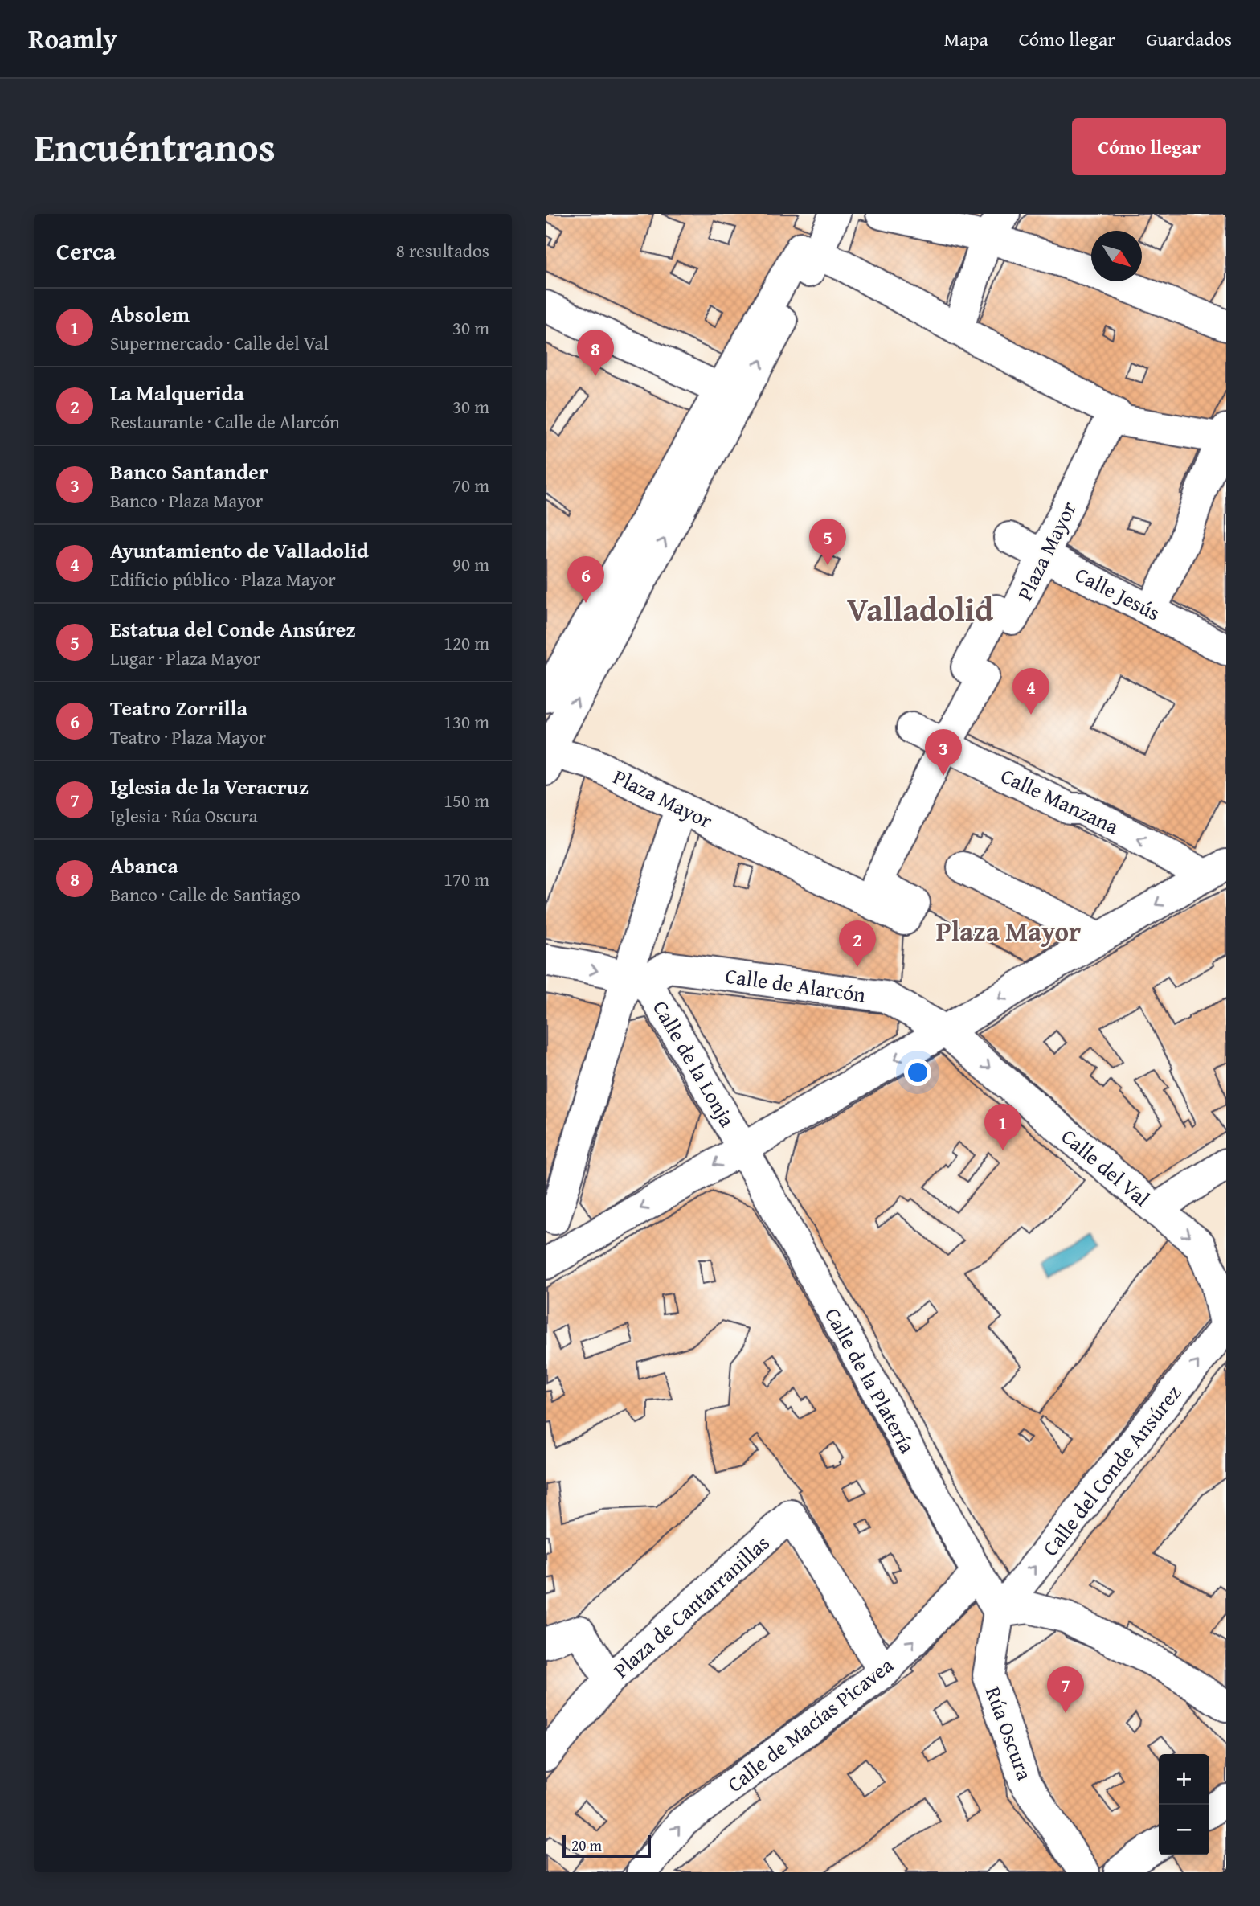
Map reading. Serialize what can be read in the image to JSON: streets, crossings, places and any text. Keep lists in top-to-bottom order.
{
  "streets": {
    "street": [
      "Plaza Mayor",
      "Calle Jesús",
      "Calle Manzana",
      "Calle de Alarcón",
      "Calle de la Lonja",
      "Calle del Val",
      "Calle de la Platería",
      "Calle del Conde Ansúrez",
      "Plaza de Cantarranillas",
      "Calle de Macías Picavea",
      "Rúa Oscura"
    ]
  },
  "crossings": [
    ["Plaza Mayor", "Calle Jesús"],
    ["Plaza Mayor", "Calle Manzana"],
    ["Calle de Alarcón", "Calle de la Lonja"],
    ["Calle de Alarcón", "Calle del Val"],
    ["Calle de la Lonja", "Calle de la Platería"],
    ["Calle del Val", "Calle del Conde Ansúrez"],
    ["Calle de la Platería", "Calle del Conde Ansúrez"],
    ["Calle de la Platería", "Calle de Macías Picavea"],
    ["Calle de la Platería", "Rúa Oscura"],
    ["Calle del Conde Ansúrez", "Rúa Oscura"],
    ["Plaza de Cantarranillas", "Calle de Macías Picavea"]
  ],
  "one_way": ["Calle del Val", "Calle del Conde Ansúrez", "Calle de Macías Picavea"],
  "districts": ["Valladolid", "Plaza Mayor"],
  "scale_bar": "20 m",
  "north": "bottom right",
  "page": {
    "header": "Roamly",
    "nav": ["Mapa", "Cómo llegar", "Guardados"],
    "title": "Encuéntranos",
    "buttons": "Cómo llegar",
    "heading": ["Cerca", "8 resultados"],
    "list": [
      {
        "mark": "1",
        "name": "Absolem",
        "note": "Supermercado · Calle del Val",
        "value": "30 m"
      },
      {
        "mark": "2",
        "name": "La Malquerida",
        "note": "Restaurante · Calle de Alarcón",
        "value": "30 m"
      },
      {
        "mark": "3",
        "name": "Banco Santander",
        "note": "Banco · Plaza Mayor",
        "value": "70 m"
      },
      {
        "mark": "4",
        "name": "Ayuntamiento de Valladolid",
        "note": "Edificio público · Plaza Mayor",
        "value": "90 m"
      },
      {
        "mark": "5",
        "name": "Estatua del Conde Ansúrez",
        "note": "Lugar · Plaza Mayor",
        "value": "120 m"
      },
      {
        "mark": "6",
        "name": "Teatro Zorrilla",
        "note": "Teatro · Plaza Mayor",
        "value": "130 m"
      },
      {
        "mark": "7",
        "name": "Iglesia de la Veracruz",
        "note": "Iglesia · Rúa Oscura",
        "value": "150 m"
      },
      {
        "mark": "8",
        "name": "Abanca",
        "note": "Banco · Calle de Santiago",
        "value": "170 m"
      }
    ],
    "pins": [
      "8",
      "5",
      "6",
      "4",
      "3",
      "2",
      "1",
      "7"
    ],
    "map_buttons": ["+", "−"],
    "scale": "20 m"
  }
}
